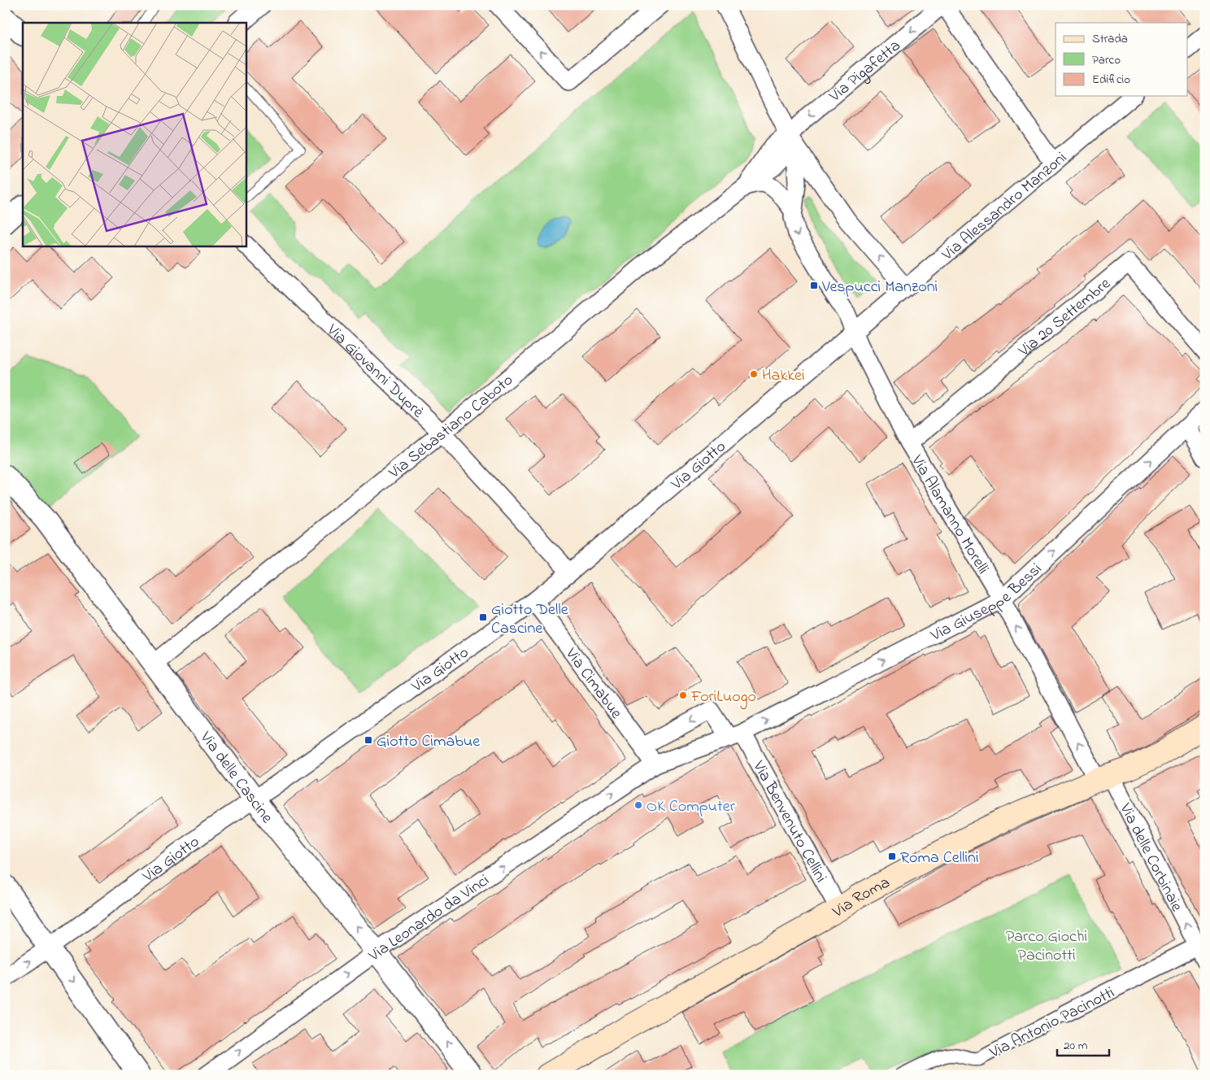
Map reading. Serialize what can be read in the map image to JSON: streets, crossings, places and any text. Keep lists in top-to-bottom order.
{
  "streets": {
    "main road": ["Via Roma"],
    "street": [
      "Via Pigafetta",
      "Via Alessandro Manzoni",
      "Via 20 Settembre",
      "Via Giovanni Duprè",
      "Via Sebastiano Caboto",
      "Via Giotto",
      "Via Alamanno Morelli",
      "Via Giuseppe Bessi",
      "Via Cimabue",
      "Via delle Cascine",
      "Via Benvenuto Cellini",
      "Via delle Corbinaie",
      "Via Leonardo da Vinci",
      "Via Antonio Pacinotti"
    ]
  },
  "crossings": [
    ["Via Pigafetta", "Via Sebastiano Caboto"],
    ["Via Pigafetta", "Via Alamanno Morelli"],
    ["Via Alessandro Manzoni", "Via Giotto"],
    ["Via Alessandro Manzoni", "Via Alamanno Morelli"],
    ["Via 20 Settembre", "Via Alamanno Morelli"],
    ["Via Giovanni Duprè", "Via Sebastiano Caboto"],
    ["Via Giovanni Duprè", "Via Giotto"],
    ["Via Sebastiano Caboto", "Via Alamanno Morelli"],
    ["Via Sebastiano Caboto", "Via delle Cascine"],
    ["Via Giotto", "Via Alamanno Morelli"],
    ["Via Giotto", "Via Cimabue"],
    ["Via Giotto", "Via delle Cascine"],
    ["Via Alamanno Morelli", "Via Giuseppe Bessi"],
    ["Via Alamanno Morelli", "Via delle Corbinaie"],
    ["Via Alamanno Morelli", "Via Roma"],
    ["Via Giuseppe Bessi", "Via Cimabue"],
    ["Via Giuseppe Bessi", "Via Benvenuto Cellini"],
    ["Via Giuseppe Bessi", "Via Leonardo da Vinci"],
    ["Via Cimabue", "Via Benvenuto Cellini"],
    ["Via Cimabue", "Via Leonardo da Vinci"],
    ["Via delle Cascine", "Via Leonardo da Vinci"],
    ["Via Benvenuto Cellini", "Via Roma"],
    ["Via delle Corbinaie", "Via Roma"],
    ["Via delle Corbinaie", "Via Antonio Pacinotti"]
  ],
  "one_way": [
    "Via Pigafetta",
    "Via Giuseppe Bessi",
    "Via delle Cascine",
    "Via delle Corbinaie",
    "Via Leonardo da Vinci"
  ],
  "parks": ["Parco Giochi Pacinotti"],
  "places": {
    "transit": [
      "Vespucci Manzoni",
      "Giotto Delle Cascine",
      "Giotto Cimabue",
      "Roma Cellini"
    ],
    "other": ["Hakkei", "ForiLuogo", "OK Computer"]
  },
  "legend": ["Strada", "Parco", "Edificio"],
  "scale_bar": "20 m"
}
